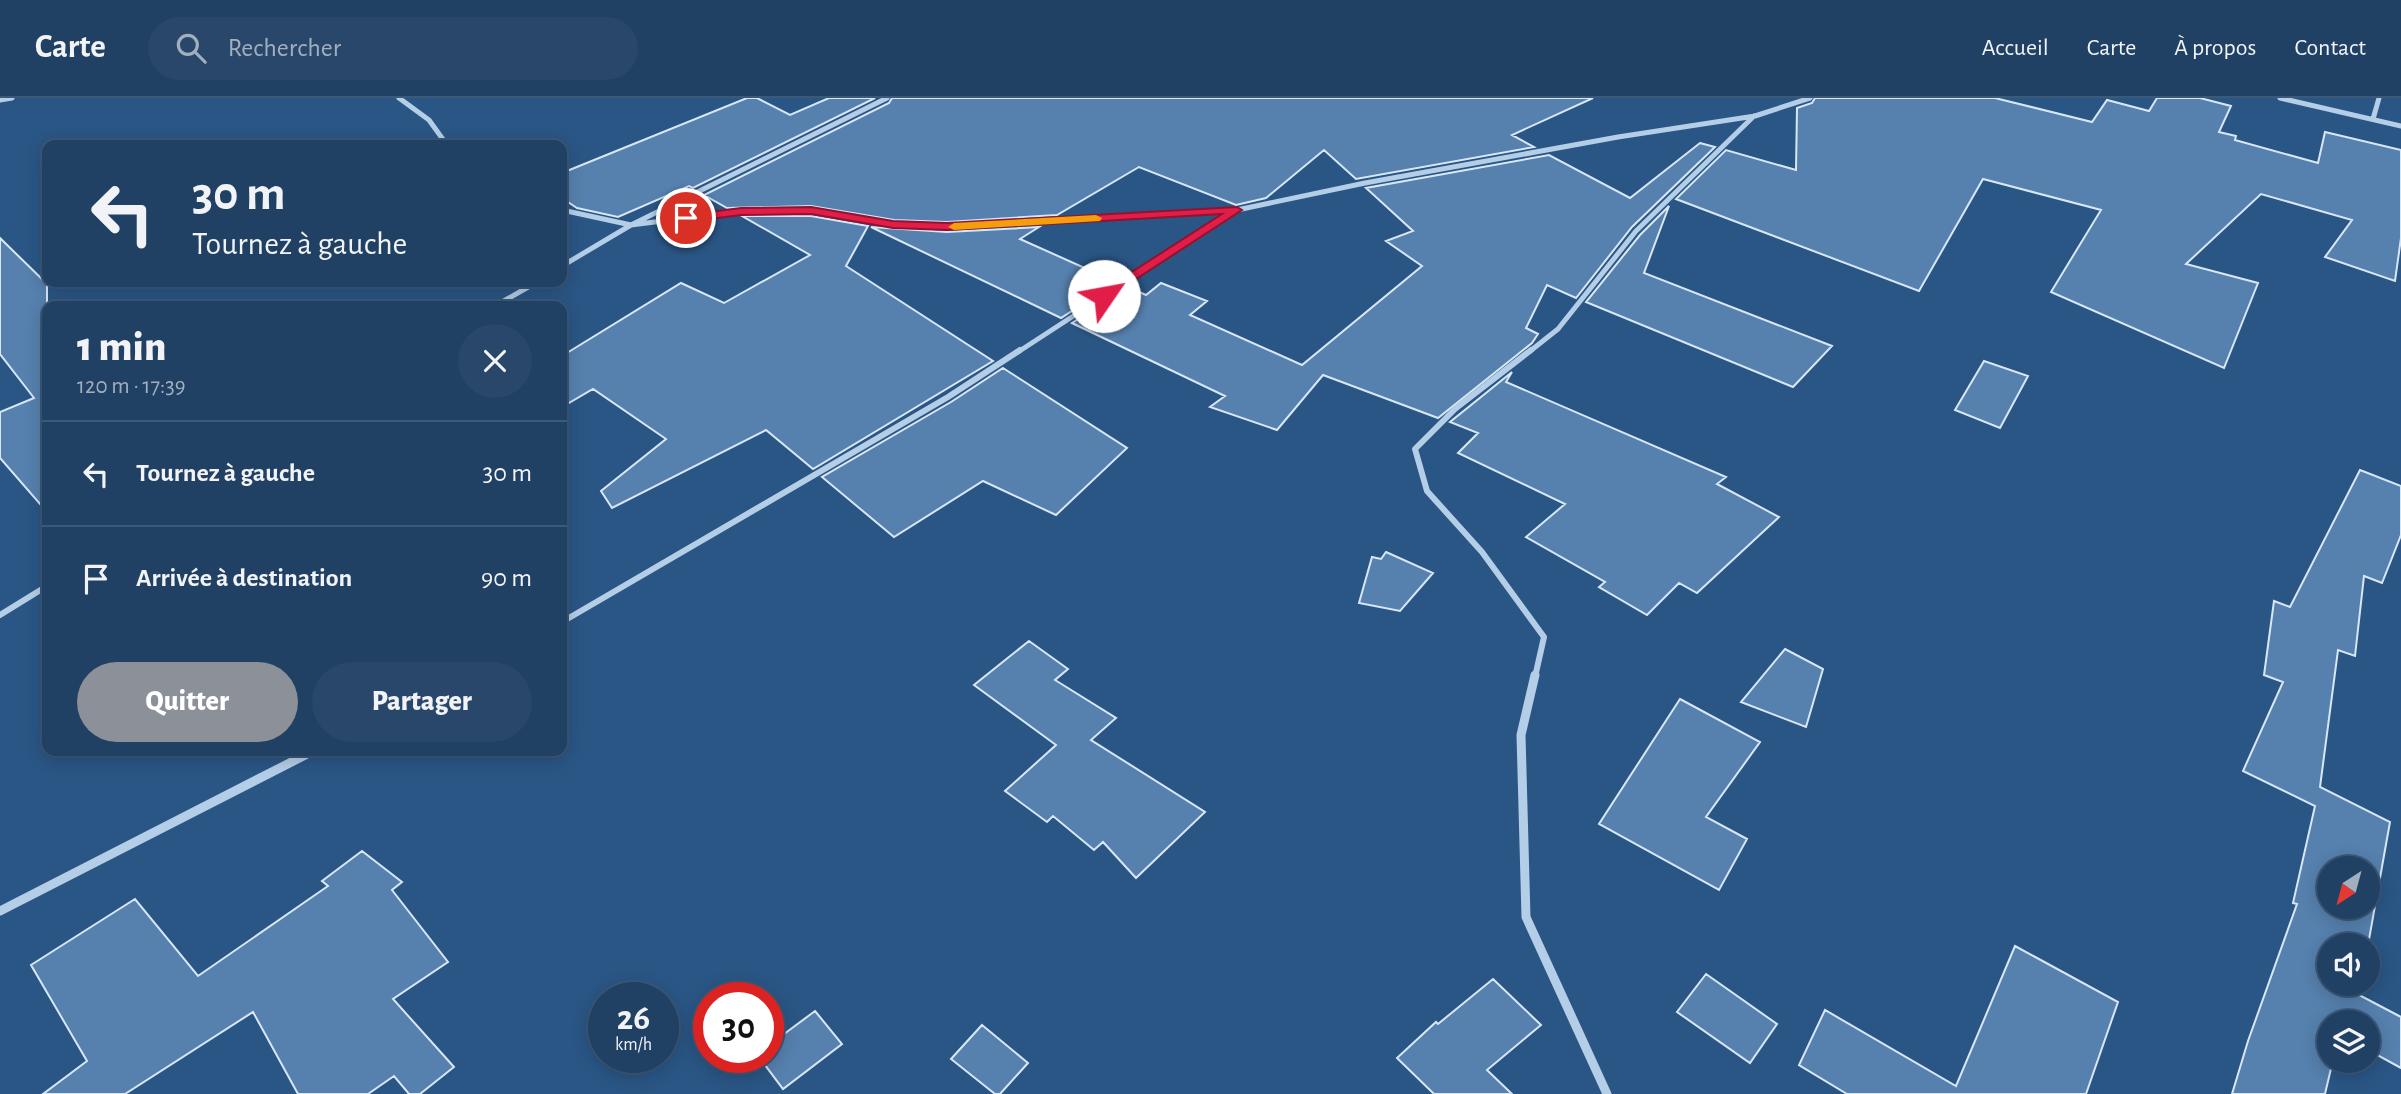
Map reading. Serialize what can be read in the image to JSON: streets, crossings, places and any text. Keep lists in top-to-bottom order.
{
  "north": "bottom left",
  "page": {
    "header": "Carte",
    "search": "Rechercher",
    "nav": [
      "Accueil",
      "Carte",
      "À propos",
      "Contact"
    ],
    "turn": ["30 m", "Tournez à gauche"],
    "heading": ["1 min", "120 m · 17:39"],
    "list": [
      {
        "name": "Tournez à gauche",
        "value": "30 m"
      },
      {
        "name": "Arrivée à destination",
        "value": "90 m"
      }
    ],
    "buttons": ["Quitter", "Partager"],
    "speed": "26 km/h",
    "limit": "30"
  }
}
